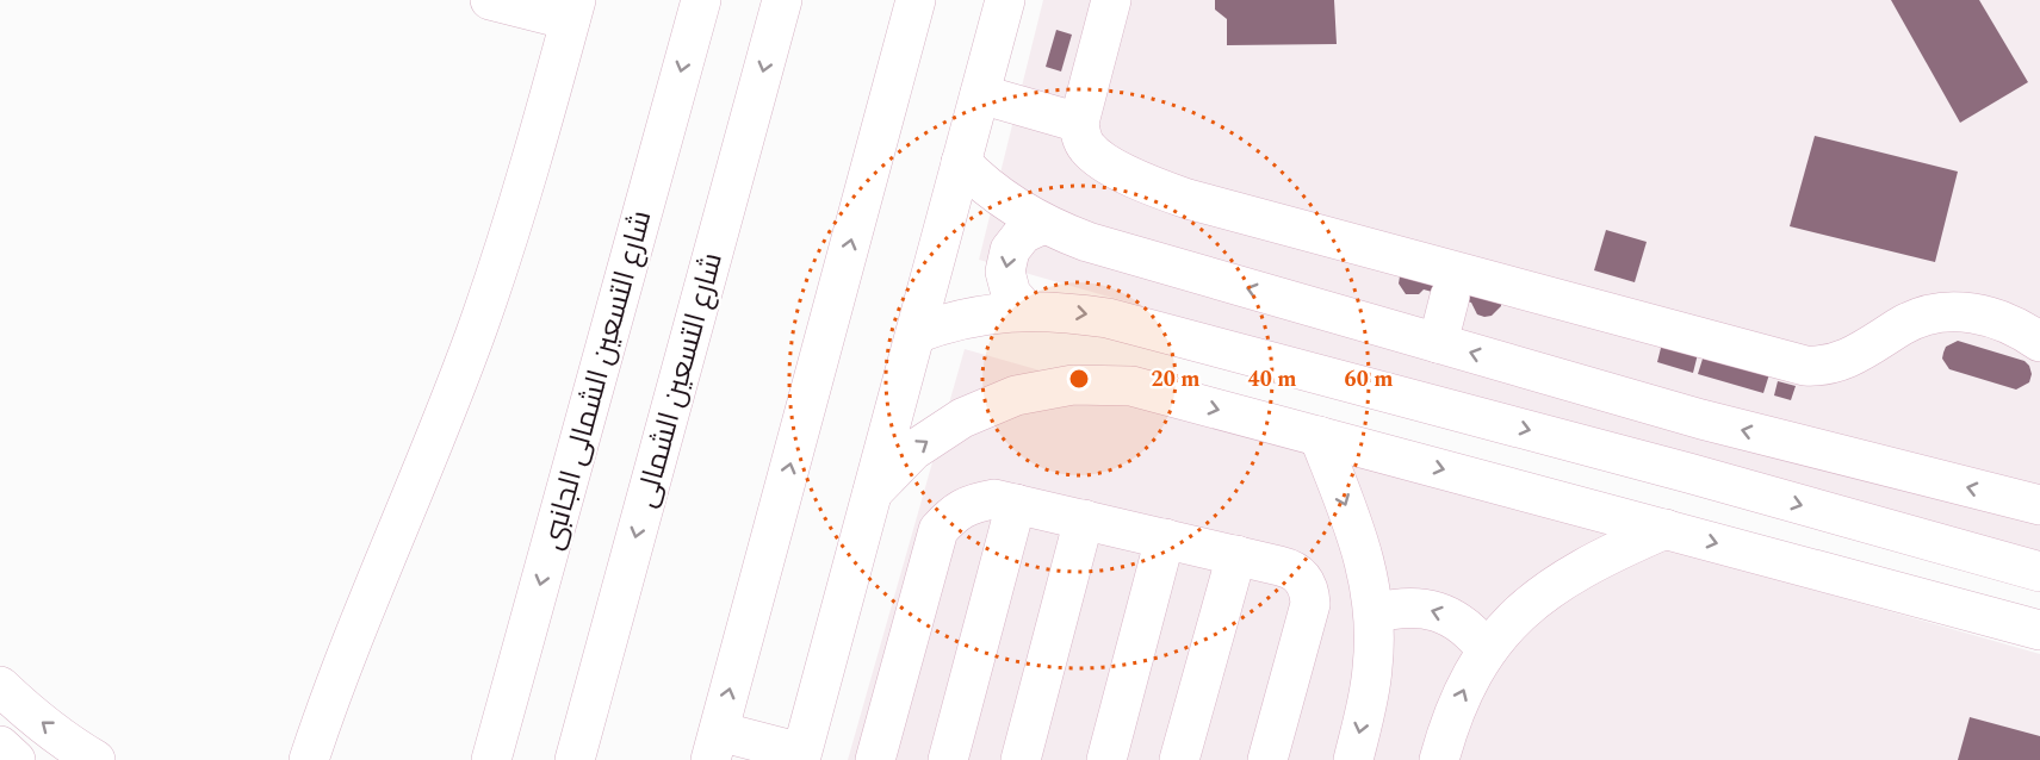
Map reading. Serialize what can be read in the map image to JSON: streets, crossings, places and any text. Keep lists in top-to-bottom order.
{
  "streets": {
    "street": ["شارع التسعين الشمالى الجانبى", "شارع التسعين الشمالى"]
  },
  "rings": ["20 m", "40 m", "60 m"]
}
